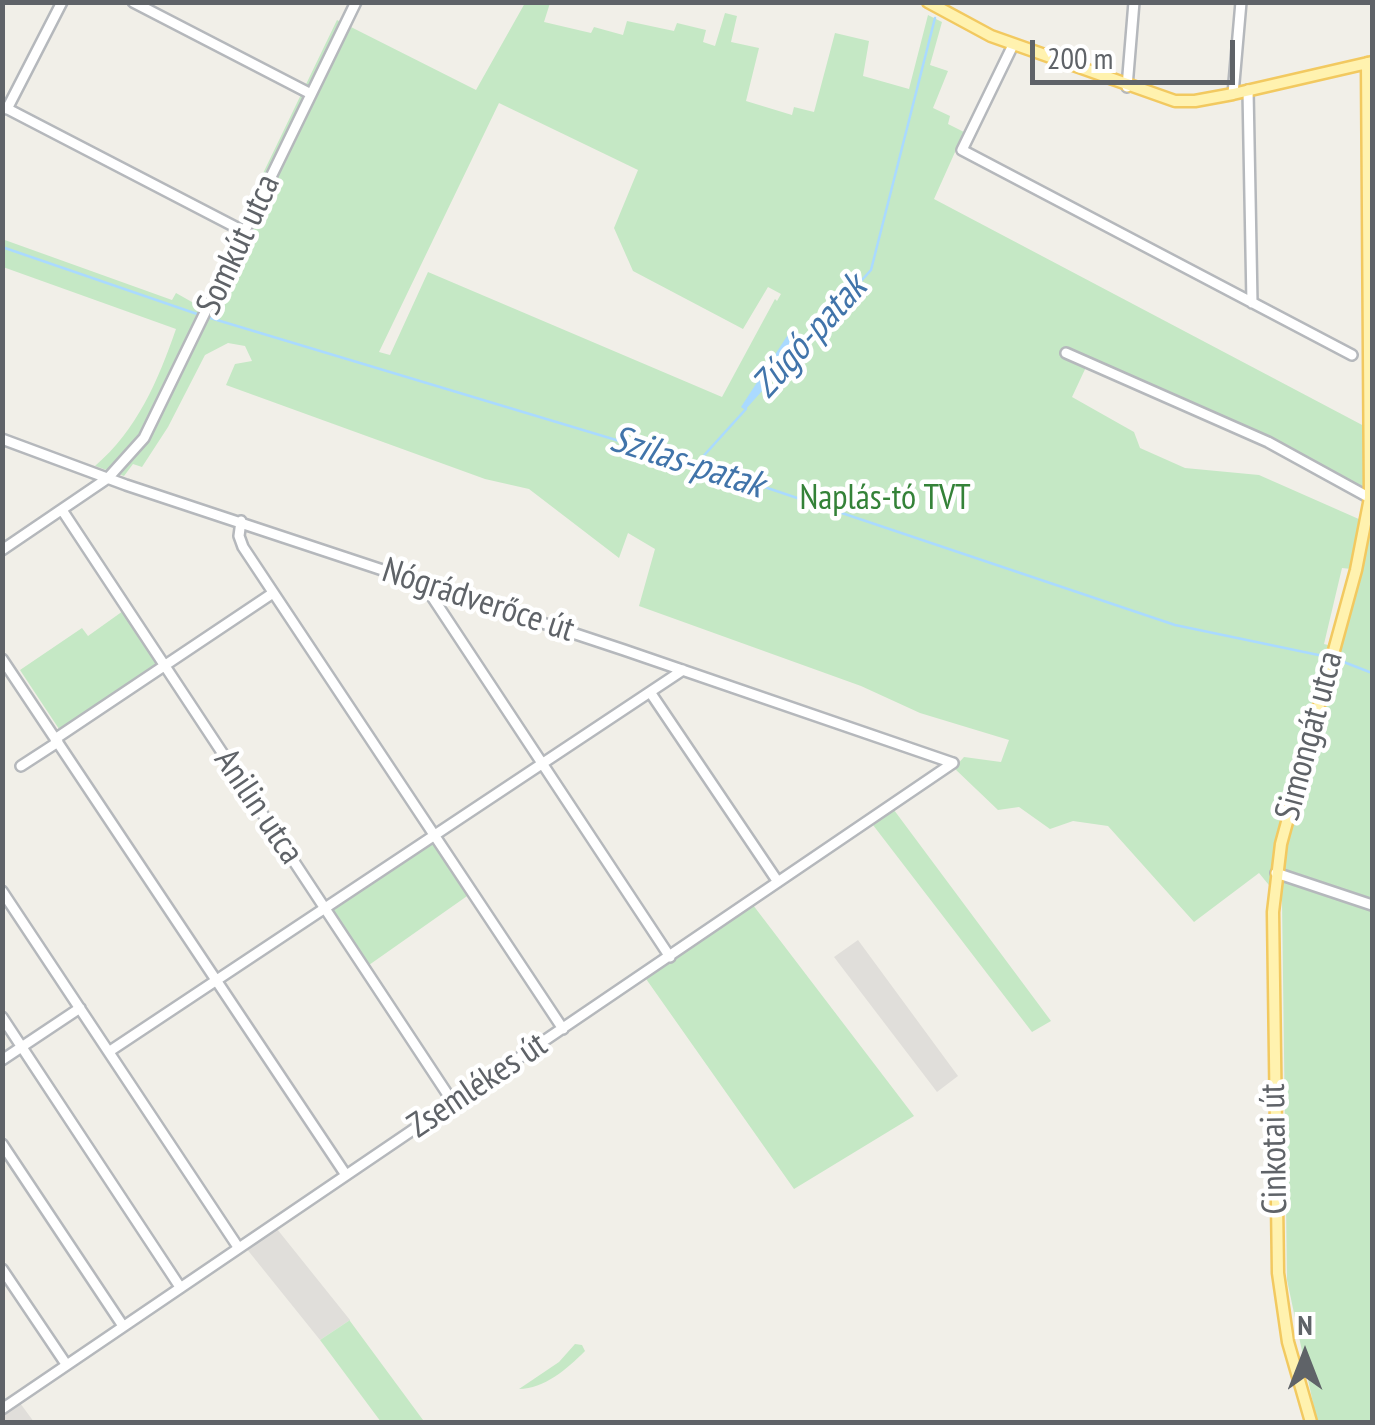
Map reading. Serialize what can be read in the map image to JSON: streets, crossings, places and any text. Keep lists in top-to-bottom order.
{
  "streets": {
    "main road": ["Simongát utca", "Cinkotai út"],
    "street": [
      "Somkút utca",
      "Nógrádverőce út",
      "Anilin utca",
      "Zsemlékes út"
    ]
  },
  "crossings": [
    ["Somkút utca", "Nógrádverőce út"],
    ["Somkút utca", "Anilin utca"],
    ["Nógrádverőce út", "Zsemlékes út"],
    ["Simongát utca", "Cinkotai út"],
    ["Anilin utca", "Zsemlékes út"]
  ],
  "water": ["Zúgó-patak", "Szilas-patak"],
  "parks": ["Naplás-tó TVT"],
  "scale_bar": "200 m",
  "north": "top"
}
